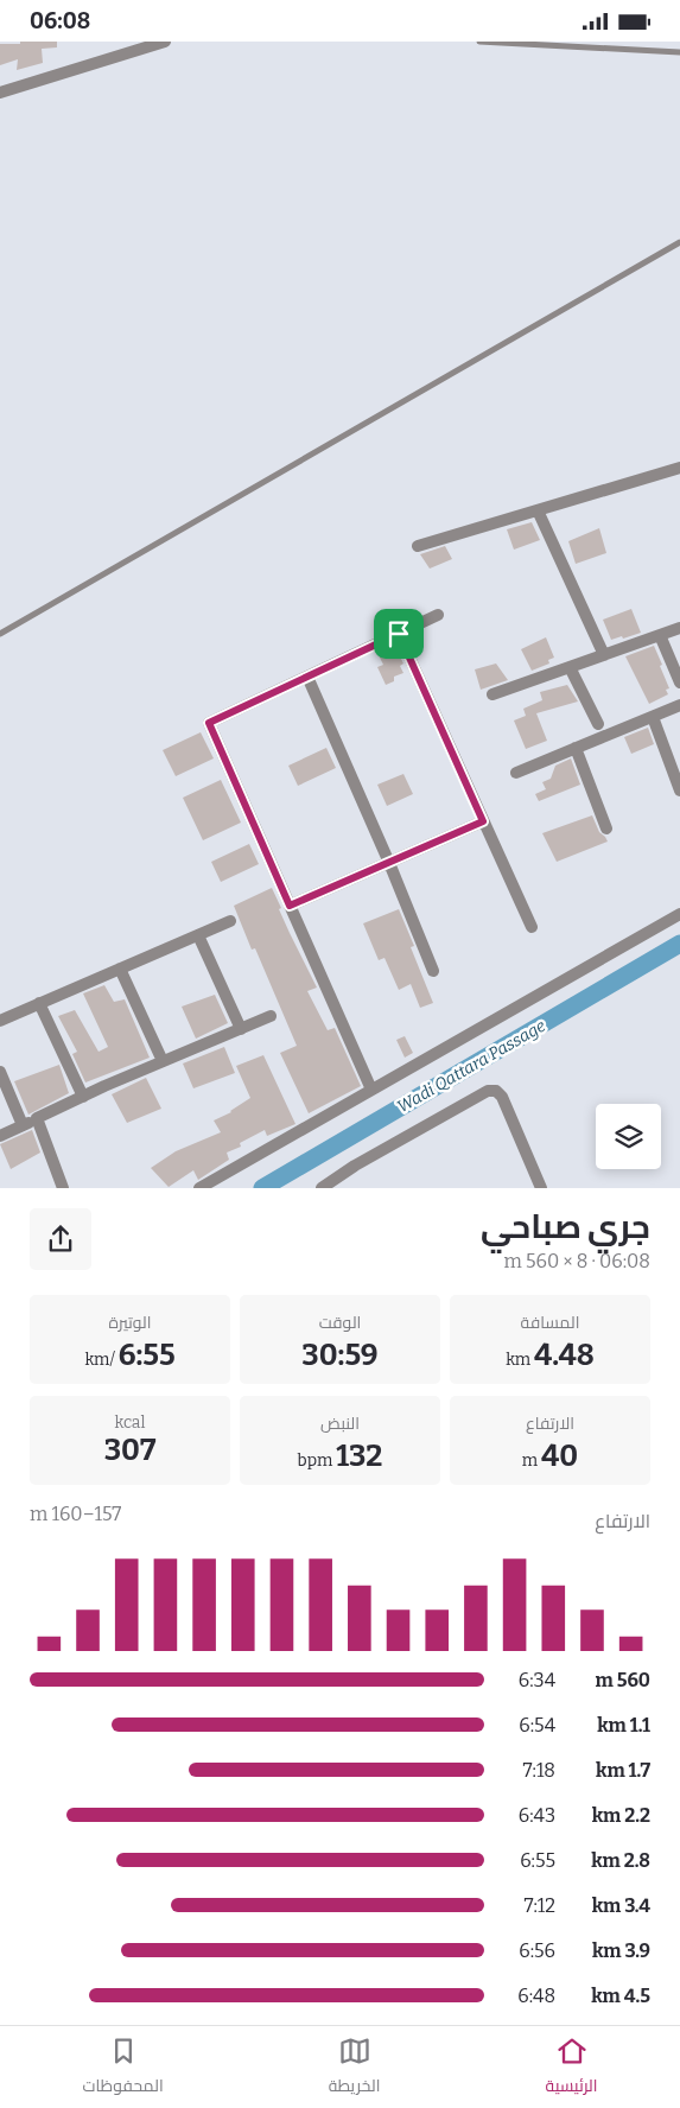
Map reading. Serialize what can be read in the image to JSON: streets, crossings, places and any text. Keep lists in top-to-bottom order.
{
  "water": ["Wadi Qattara Passage"],
  "page": {
    "status": "06:08",
    "heading": ["جري صباحي", "06:08 · 8 × 560 m"],
    "stats": [
      ["المسافة", "4.48 km"],
      ["الوقت", "30:59"],
      ["الوتيرة", "6:55 /km"],
      ["الارتفاع", "40 m"],
      ["النبض", "132 bpm"],
      ["kcal", "307"]
    ],
    "chart": ["الارتفاع", "157–160 m"],
    "list": [
      {
        "name": "560 m",
        "note": "6:34"
      },
      {
        "name": "1.1 km",
        "note": "6:54"
      },
      {
        "name": "1.7 km",
        "note": "7:18"
      },
      {
        "name": "2.2 km",
        "note": "6:43"
      },
      {
        "name": "2.8 km",
        "note": "6:55"
      },
      {
        "name": "3.4 km",
        "note": "7:12"
      },
      {
        "name": "3.9 km",
        "note": "6:56"
      },
      {
        "name": "4.5 km",
        "note": "6:48"
      }
    ],
    "tabs": ["الرئيسية", "الخريطة", "المحفوظات"]
  }
}
